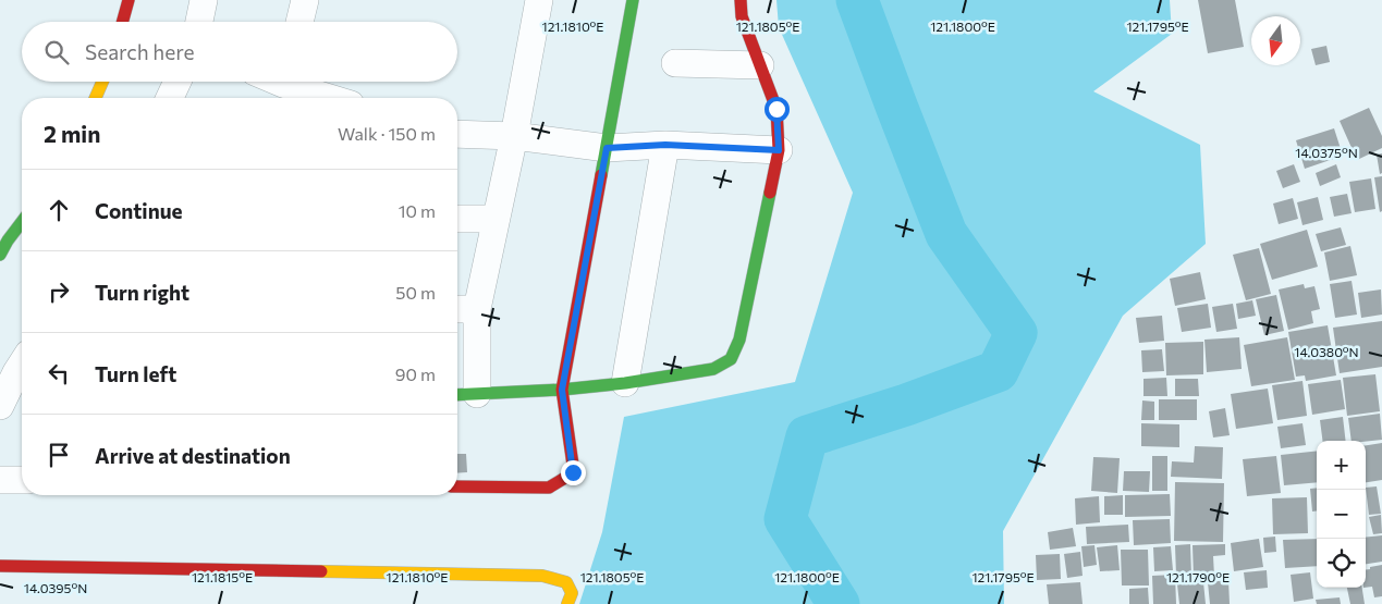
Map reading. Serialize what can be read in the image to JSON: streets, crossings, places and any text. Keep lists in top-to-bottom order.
{
  "north": "bottom",
  "page": {
    "search": "Search here",
    "heading": ["2 min", "Walk · 150 m"],
    "list": [
      ["Continue", "10 m"],
      ["Turn right", "50 m"],
      ["Turn left", "90 m"],
      "Arrive at destination"
    ],
    "map_buttons": ["+", "−"]
  },
  "coordinates": [
    "121.1810°E",
    "121.1805°E",
    "121.1800°E",
    "121.1795°E",
    "14.0375°N",
    "14.0380°N",
    "121.1815°E",
    "121.1790°E",
    "14.0395°N"
  ]
}
